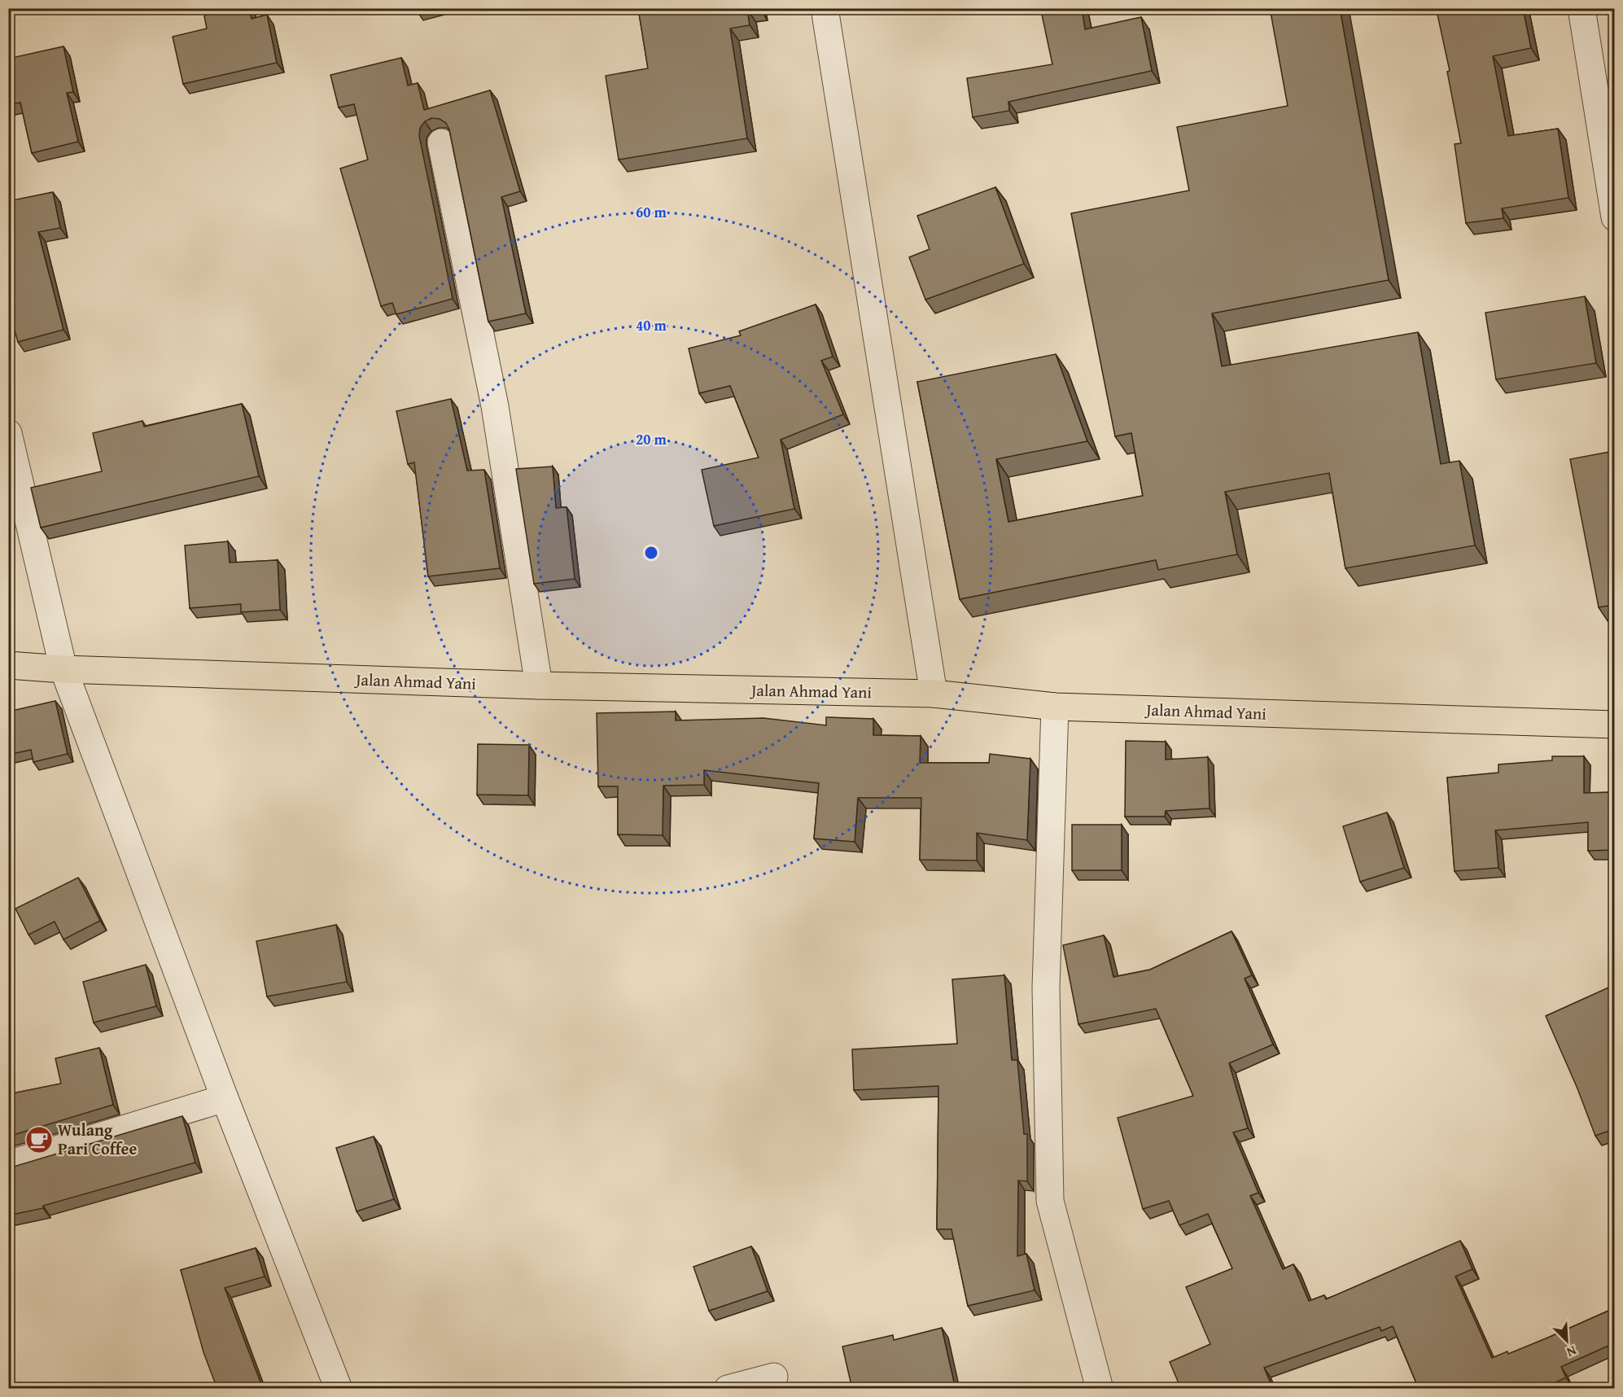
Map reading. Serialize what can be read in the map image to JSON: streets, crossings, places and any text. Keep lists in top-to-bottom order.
{
  "streets": {
    "highway": ["Jalan Ahmad Yani"]
  },
  "places": {
    "cafe": ["Wulang Pari Coffee"]
  },
  "north": "bottom right",
  "rings": ["60 m", "40 m", "20 m"]
}
